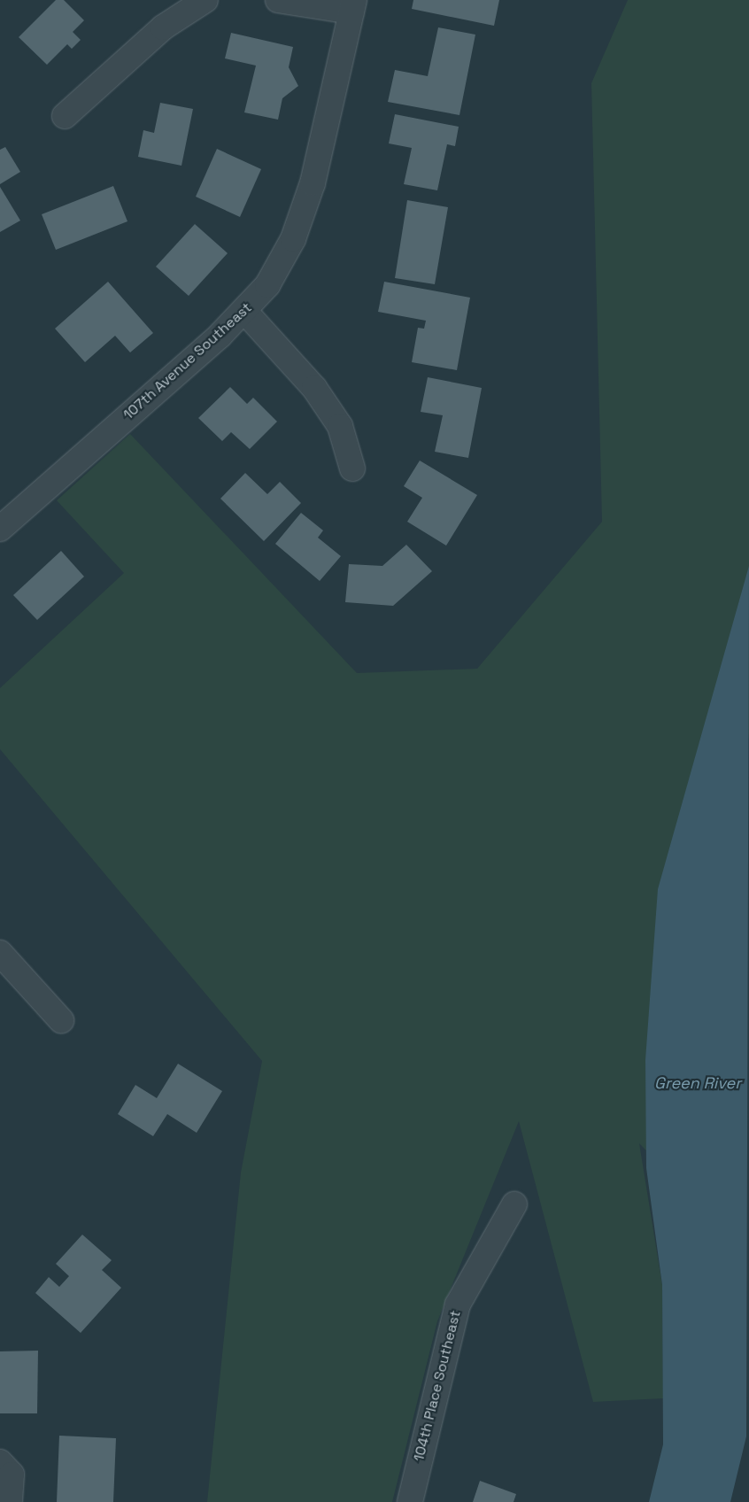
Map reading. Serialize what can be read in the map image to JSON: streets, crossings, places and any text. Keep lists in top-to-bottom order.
{
  "streets": {
    "street": ["107th Avenue Southeast", "104th Place Southeast"]
  },
  "water": ["Green River"]
}
